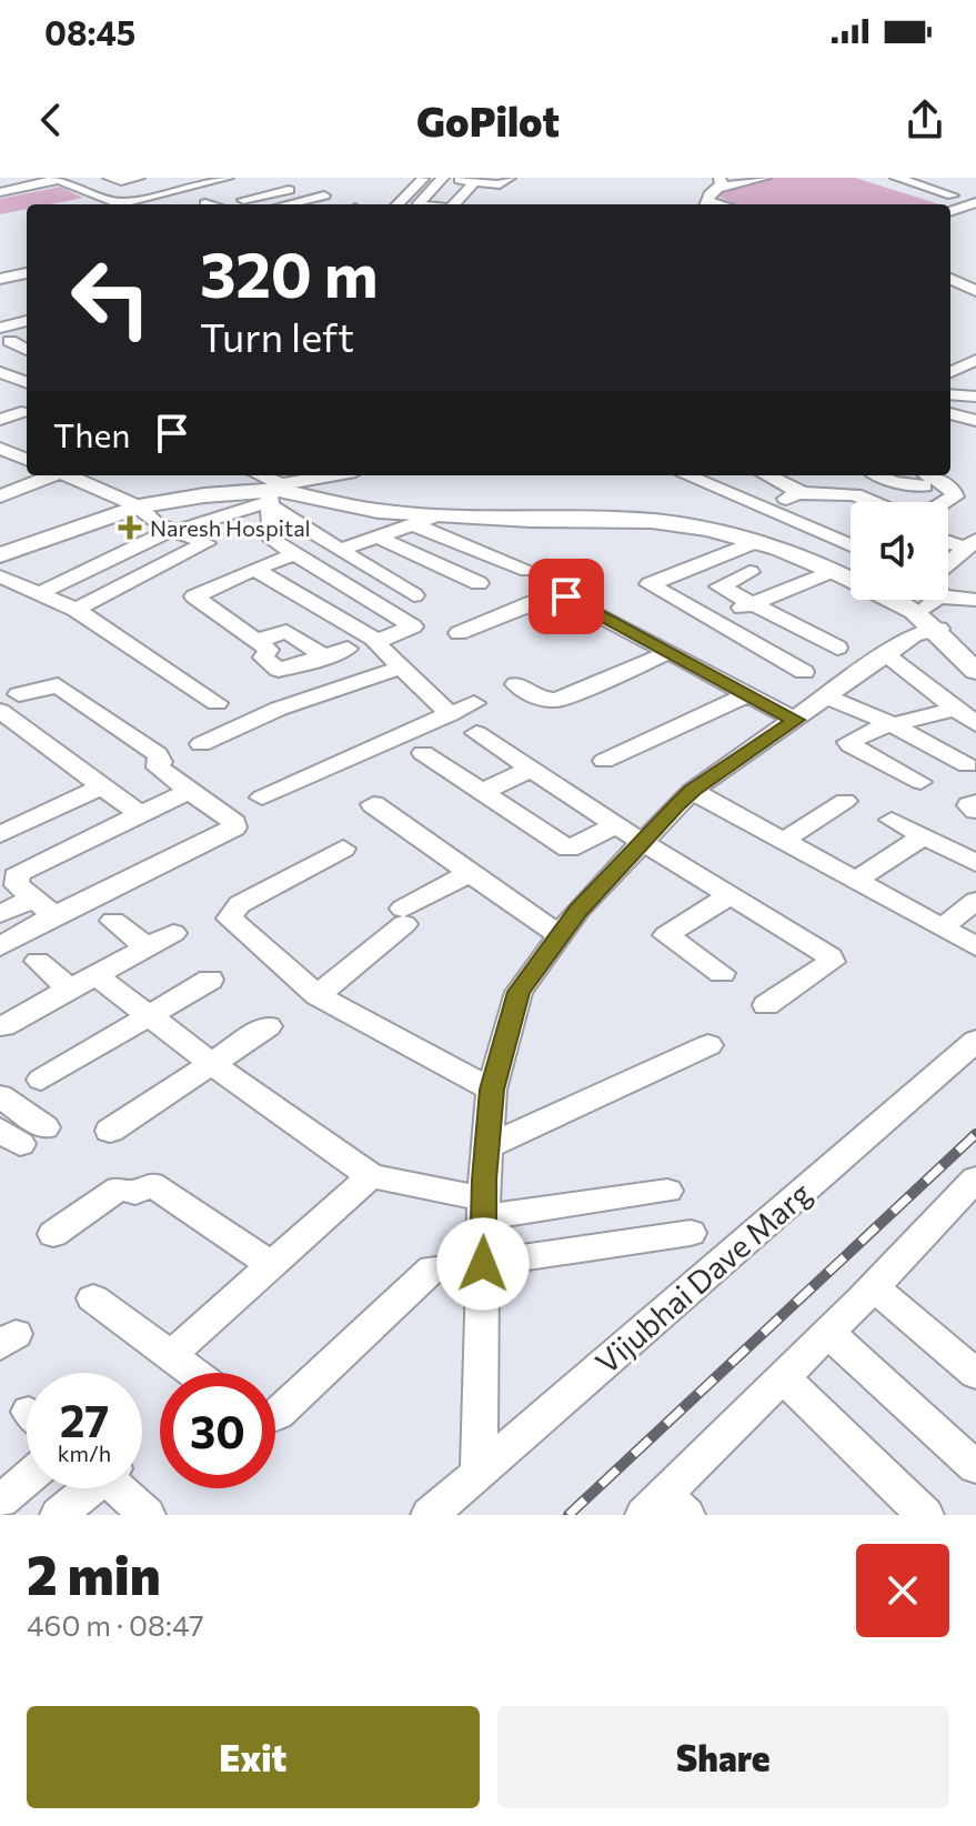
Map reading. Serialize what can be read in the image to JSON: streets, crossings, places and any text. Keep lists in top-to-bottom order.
{
  "streets": {
    "street": ["Vijubhai Dave Marg"]
  },
  "places": {
    "health": ["Naresh Hospital"]
  },
  "page": {
    "status": "08:45",
    "header": "GoPilot",
    "turn": ["320 m", "Turn left"],
    "then": "Then",
    "speed": "27 km/h",
    "limit": "30",
    "heading": ["2 min", "460 m · 08:47"],
    "buttons": ["Exit", "Share"]
  }
}
